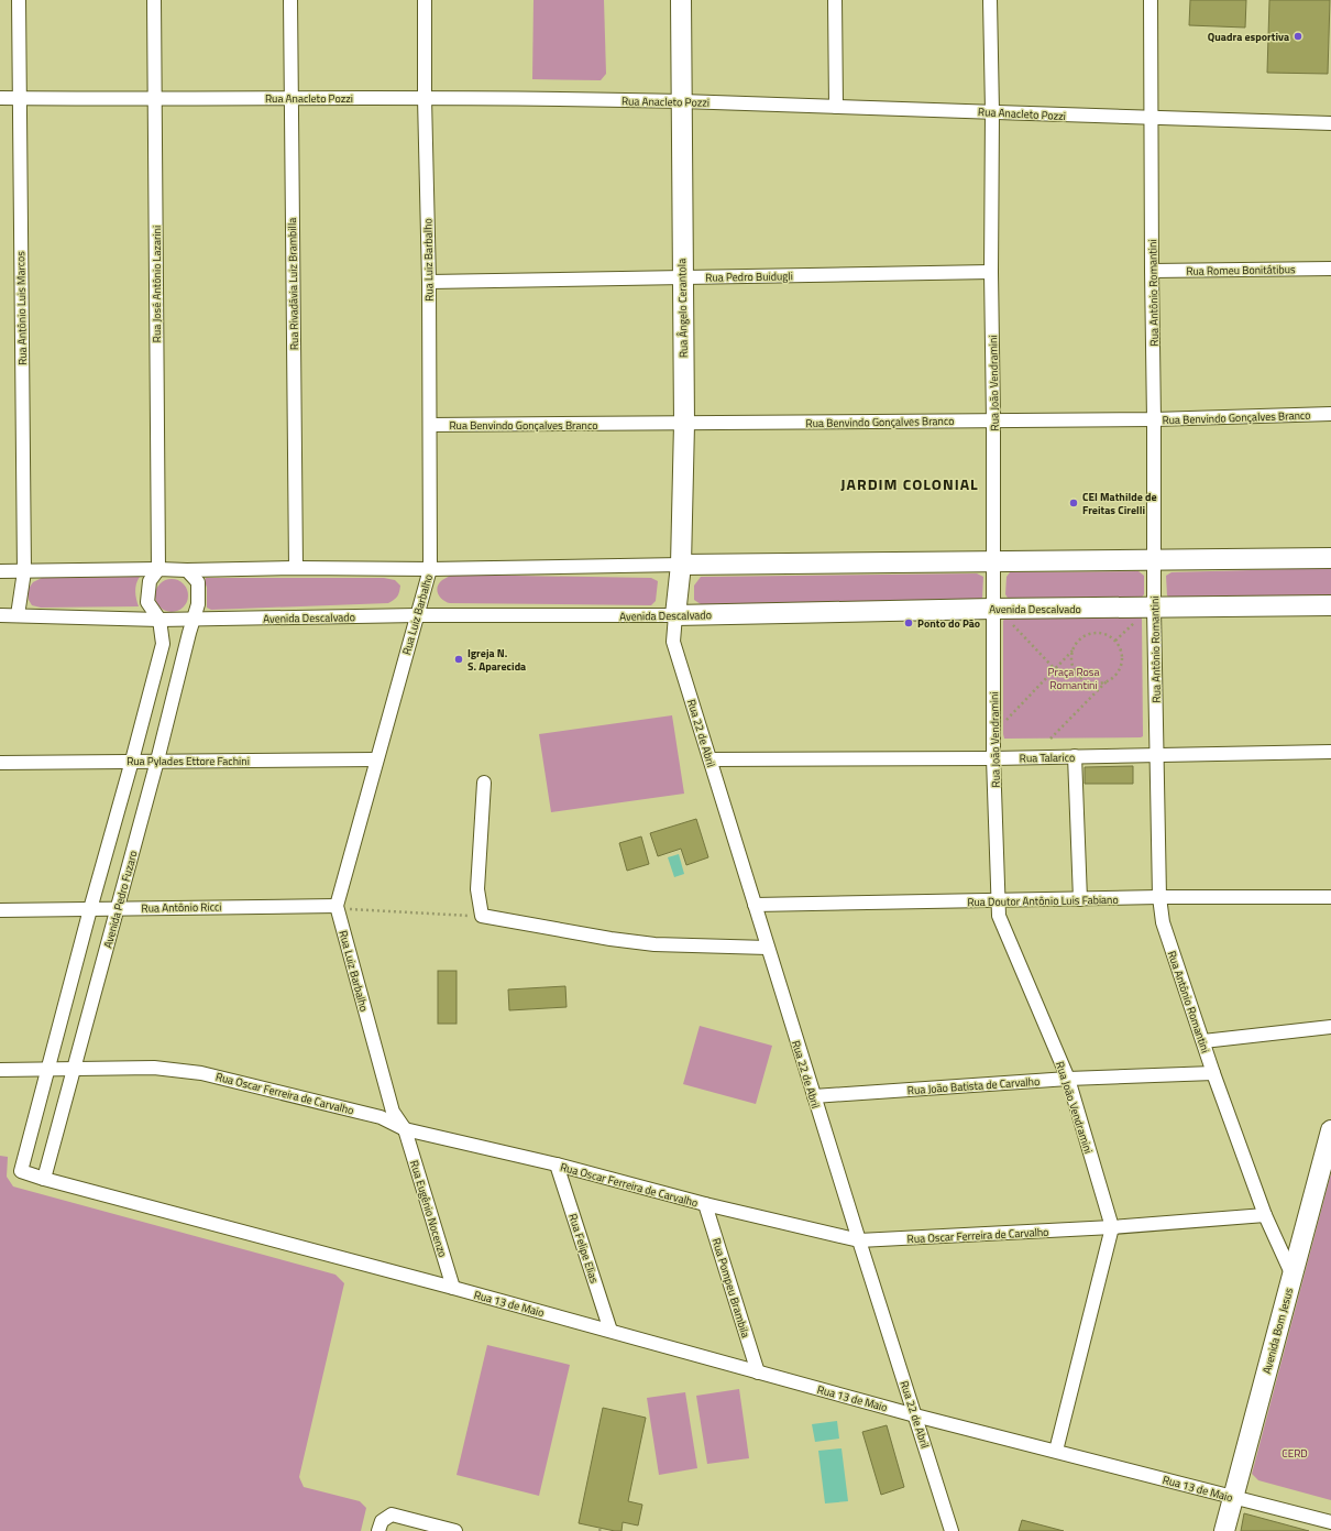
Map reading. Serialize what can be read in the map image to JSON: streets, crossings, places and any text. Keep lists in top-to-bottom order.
{
  "streets": {
    "street": [
      "Rua Anacleto Pozzi",
      "Rua Luiz Barbalho",
      "Rua Romeu Bonitátibus",
      "Rua Pedro Buidugli",
      "Rua José Antônio Lazarini",
      "Rua Rivadávia Luiz Brambilla",
      "Rua Antônio Romantini",
      "Rua Antônio Luis Marcos",
      "Rua Ângelo Cerantola",
      "Rua João Vendramini",
      "Rua Benvindo Gonçalves Branco",
      "Avenida Descalvado",
      "Rua 22 de Abril",
      "Rua Talarico",
      "Rua Pylades Ettore Fachini",
      "Avenida Pedro Fuzaro",
      "Rua Doutor Antônio Luis Fabiano",
      "Rua Antônio Ricci",
      "Rua João Batista de Carvalho",
      "Rua Oscar Ferreira de Carvalho",
      "Rua Eugênio Nocenzo",
      "Rua Felipe Elias",
      "Rua Pompeu Brambila",
      "Rua 13 de Maio",
      "Avenida Bom Jesus"
    ]
  },
  "crossings": [
    ["Rua Anacleto Pozzi", "Rua Luiz Barbalho"],
    ["Rua Anacleto Pozzi", "Rua José Antônio Lazarini"],
    ["Rua Anacleto Pozzi", "Rua Rivadávia Luiz Brambilla"],
    ["Rua Anacleto Pozzi", "Rua Antônio Romantini"],
    ["Rua Anacleto Pozzi", "Rua Antônio Luis Marcos"],
    ["Rua Anacleto Pozzi", "Rua Ângelo Cerantola"],
    ["Rua Anacleto Pozzi", "Rua João Vendramini"],
    ["Rua Luiz Barbalho", "Rua Pedro Buidugli"],
    ["Rua Luiz Barbalho", "Rua Benvindo Gonçalves Branco"],
    ["Rua Luiz Barbalho", "Avenida Descalvado"],
    ["Rua Luiz Barbalho", "Rua Pylades Ettore Fachini"],
    ["Rua Luiz Barbalho", "Rua Antônio Ricci"],
    ["Rua Luiz Barbalho", "Rua Oscar Ferreira de Carvalho"],
    ["Rua Luiz Barbalho", "Rua Eugênio Nocenzo"],
    ["Rua Romeu Bonitátibus", "Rua Antônio Romantini"],
    ["Rua Pedro Buidugli", "Rua Ângelo Cerantola"],
    ["Rua Pedro Buidugli", "Rua João Vendramini"],
    ["Rua José Antônio Lazarini", "Avenida Descalvado"],
    ["Rua José Antônio Lazarini", "Avenida Pedro Fuzaro"],
    ["Rua Antônio Romantini", "Rua Benvindo Gonçalves Branco"],
    ["Rua Antônio Romantini", "Avenida Descalvado"],
    ["Rua Antônio Romantini", "Rua Talarico"],
    ["Rua Antônio Romantini", "Rua Doutor Antônio Luis Fabiano"],
    ["Rua Antônio Romantini", "Rua João Batista de Carvalho"],
    ["Rua Antônio Romantini", "Rua Oscar Ferreira de Carvalho"],
    ["Rua Antônio Romantini", "Avenida Bom Jesus"],
    ["Rua Antônio Luis Marcos", "Avenida Descalvado"],
    ["Rua Ângelo Cerantola", "Rua Benvindo Gonçalves Branco"],
    ["Rua Ângelo Cerantola", "Avenida Descalvado"],
    ["Rua Ângelo Cerantola", "Rua 22 de Abril"],
    ["Rua João Vendramini", "Rua Benvindo Gonçalves Branco"],
    ["Rua João Vendramini", "Avenida Descalvado"],
    ["Rua João Vendramini", "Rua Talarico"],
    ["Rua João Vendramini", "Rua Doutor Antônio Luis Fabiano"],
    ["Rua João Vendramini", "Rua João Batista de Carvalho"],
    ["Rua João Vendramini", "Rua Oscar Ferreira de Carvalho"],
    ["Avenida Descalvado", "Rua 22 de Abril"],
    ["Avenida Descalvado", "Avenida Pedro Fuzaro"],
    ["Rua 22 de Abril", "Rua Talarico"],
    ["Rua 22 de Abril", "Rua Doutor Antônio Luis Fabiano"],
    ["Rua 22 de Abril", "Rua João Batista de Carvalho"],
    ["Rua 22 de Abril", "Rua Oscar Ferreira de Carvalho"],
    ["Rua 22 de Abril", "Rua 13 de Maio"],
    ["Rua Pylades Ettore Fachini", "Avenida Pedro Fuzaro"],
    ["Avenida Pedro Fuzaro", "Rua Antônio Ricci"],
    ["Avenida Pedro Fuzaro", "Rua Oscar Ferreira de Carvalho"],
    ["Avenida Pedro Fuzaro", "Rua 13 de Maio"],
    ["Rua Oscar Ferreira de Carvalho", "Rua Eugênio Nocenzo"],
    ["Rua Oscar Ferreira de Carvalho", "Rua Felipe Elias"],
    ["Rua Oscar Ferreira de Carvalho", "Rua Pompeu Brambila"],
    ["Rua Oscar Ferreira de Carvalho", "Rua 13 de Maio"],
    ["Rua Eugênio Nocenzo", "Rua 13 de Maio"],
    ["Rua Felipe Elias", "Rua 13 de Maio"],
    ["Rua Pompeu Brambila", "Rua 13 de Maio"],
    ["Rua 13 de Maio", "Avenida Bom Jesus"]
  ],
  "districts": ["JARDIM COLONIAL"],
  "parks": ["Praça Rosa Romantini", "CERD"],
  "places": [
    "Quadra esportiva",
    "CEI Mathilde de Freitas Cirelli",
    "Ponto do Pão",
    "Igreja N. S. Aparecida"
  ]
}
